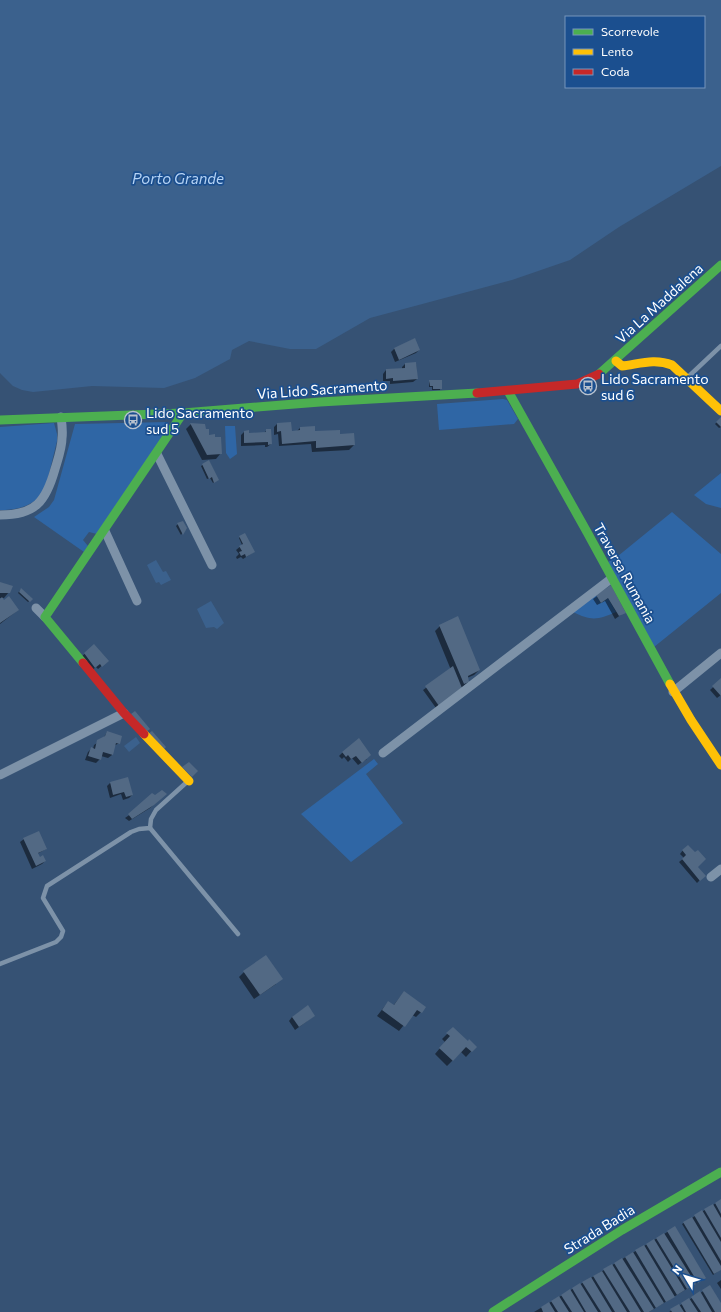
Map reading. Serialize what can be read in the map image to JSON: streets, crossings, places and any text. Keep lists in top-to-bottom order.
{
  "streets": {
    "street": [
      "Via La Maddalena",
      "Via Lido Sacramento",
      "Traversa Rumania",
      "Strada Badia"
    ]
  },
  "crossings": [
    ["Via La Maddalena", "Via Lido Sacramento"],
    ["Via Lido Sacramento", "Traversa Rumania"]
  ],
  "water": ["Porto Grande"],
  "places": {
    "bus stop": ["Lido Sacramento sud 6", "Lido Sacramento sud 5"]
  },
  "legend": ["Scorrevole", "Lento", "Coda"],
  "north": "top left"
}
